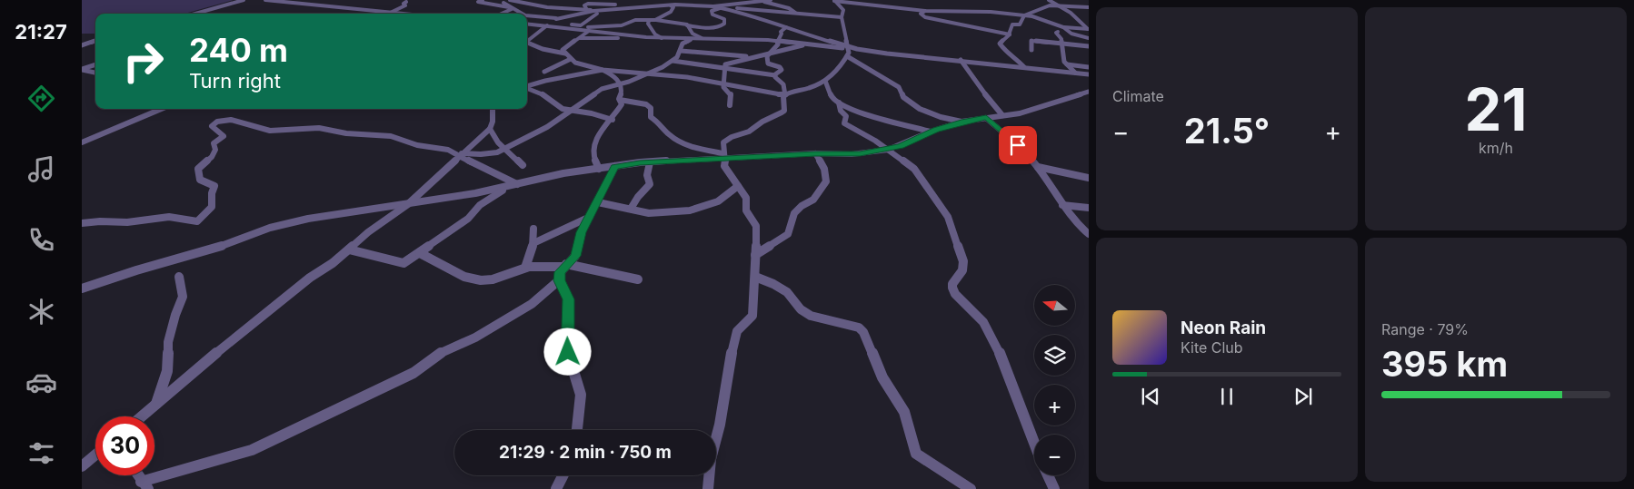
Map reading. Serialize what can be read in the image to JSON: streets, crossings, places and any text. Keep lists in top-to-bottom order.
{
  "north": "left",
  "page": {
    "tabs": "21:27",
    "tile": [
      "Climate",
      ["21", "km/h"],
      ["Range · 79%", "395 km"]
    ],
    "turn": ["240 m", "Turn right"],
    "heat": ["−", "21.5°", "+"],
    "map_buttons": ["+", "−"],
    "song": ["Neon Rain", "Kite Club"],
    "limit": "30",
    "trip": "21:29 · 2 min · 750 m"
  }
}
